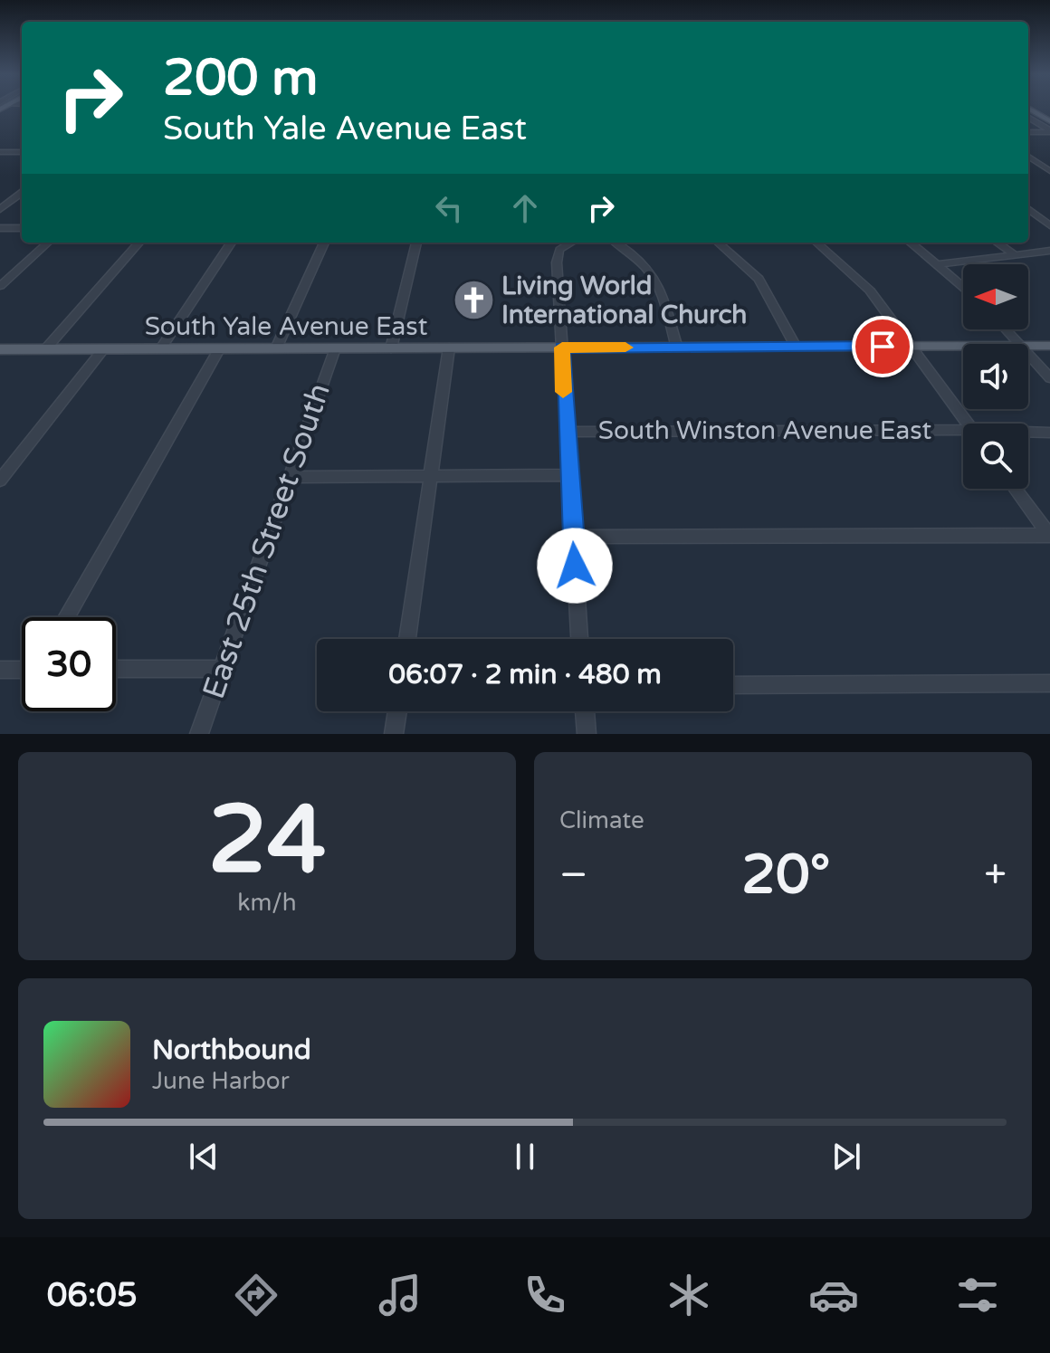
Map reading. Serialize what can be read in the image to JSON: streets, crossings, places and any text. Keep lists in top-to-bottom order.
{
  "streets": {
    "main road": ["South Yale Avenue East"],
    "street": ["South Winston Avenue East", "East 25th Street South"]
  },
  "crossings": [
    ["South Yale Avenue East", "East 25th Street South"]
  ],
  "places": {
    "church": ["Living World International Church"]
  },
  "north": "left",
  "page": {
    "turn": ["200 m", "South Yale Avenue East"],
    "limit": "30",
    "trip": "06:07 · 2 min · 480 m",
    "tile": [
      ["24", "km/h"],
      "Climate"
    ],
    "heat": ["−", "20°", "+"],
    "song": ["Northbound", "June Harbor"],
    "tabs": "06:05"
  }
}
